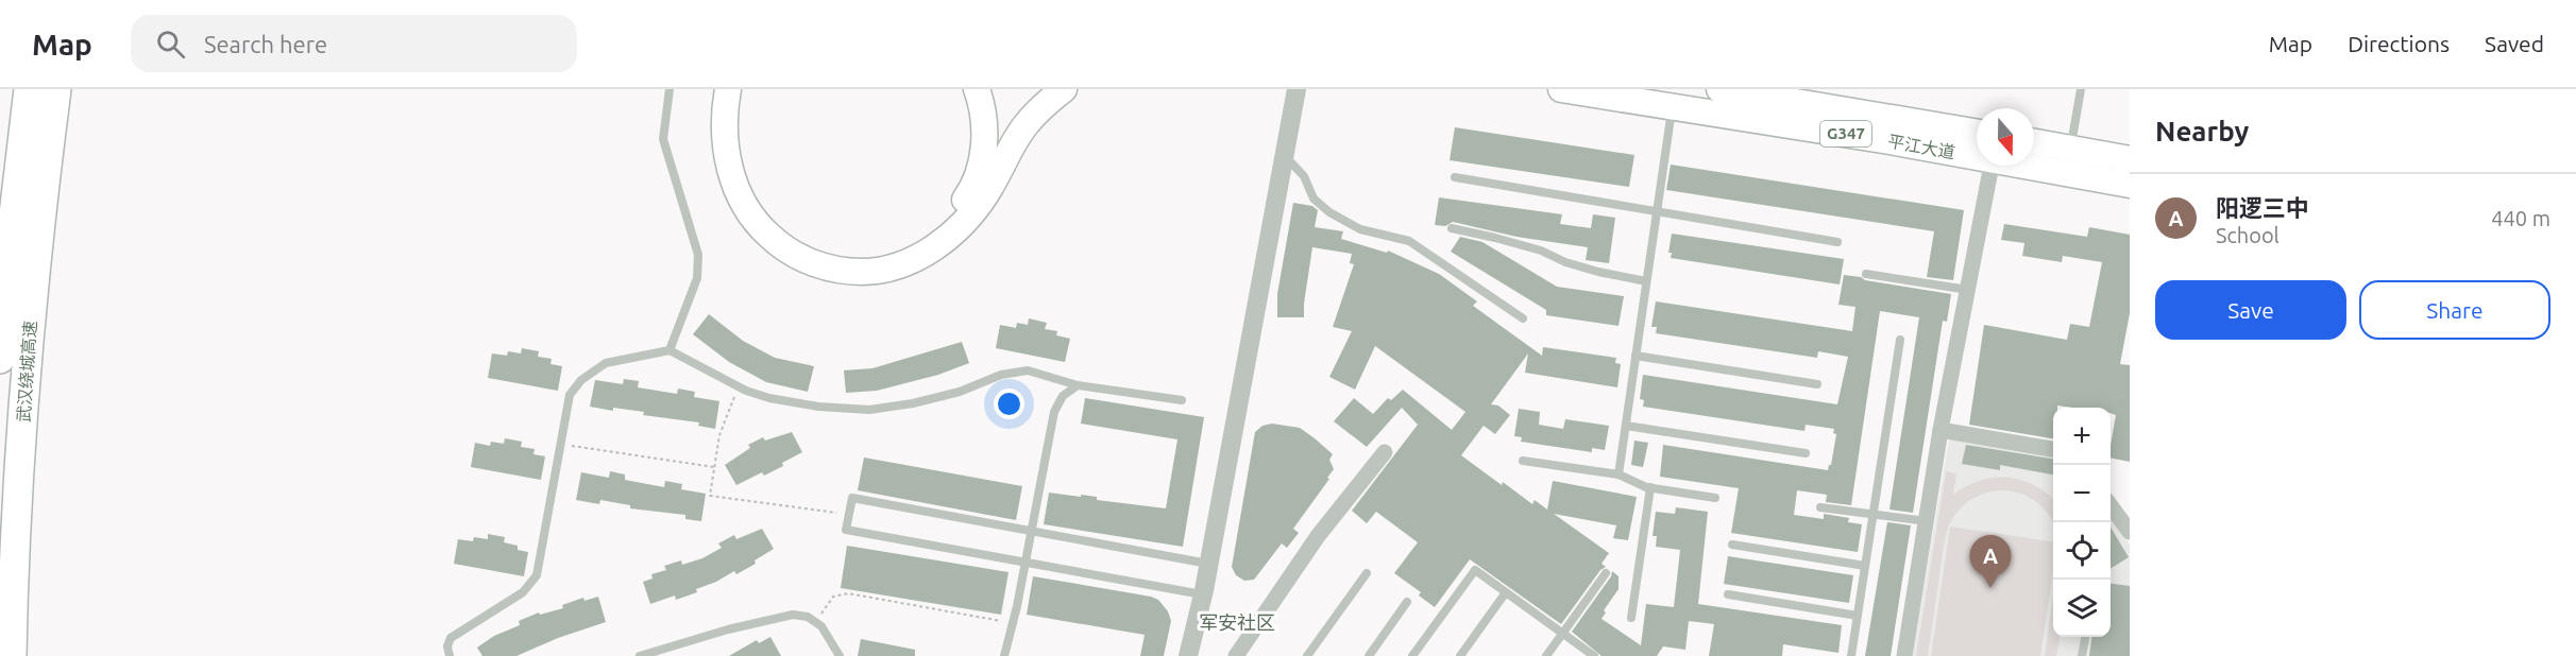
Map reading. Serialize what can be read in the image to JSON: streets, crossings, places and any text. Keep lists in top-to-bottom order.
{
  "streets": {
    "highway": ["G347", "平江大道", "武汉绕城高速"]
  },
  "districts": ["军安社区"],
  "north": "bottom",
  "page": {
    "header": "Map",
    "search": "Search here",
    "nav": ["Map", "Directions", "Saved"],
    "heading": "Nearby",
    "list": [
      {
        "mark": "A",
        "name": "阳逻三中",
        "note": "School",
        "value": "440 m"
      }
    ],
    "buttons": ["Save", "Share"],
    "map_buttons": ["+", "−"],
    "pins": "A"
  }
}
